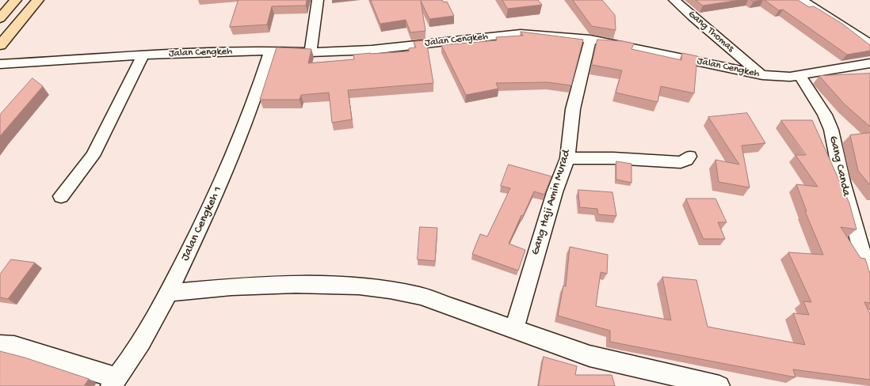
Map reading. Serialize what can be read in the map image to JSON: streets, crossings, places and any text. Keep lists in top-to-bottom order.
{
  "streets": {
    "street": [
      "Gang Thomas",
      "Jalan Cengkeh",
      "Gang Canda",
      "Gang Haji Amin Murad",
      "Jalan Cengkeh 1"
    ]
  },
  "crossings": [
    ["Gang Thomas", "Jalan Cengkeh"],
    ["Jalan Cengkeh", "Gang Canda"],
    ["Jalan Cengkeh", "Gang Haji Amin Murad"],
    ["Jalan Cengkeh", "Jalan Cengkeh 1"]
  ]
}
